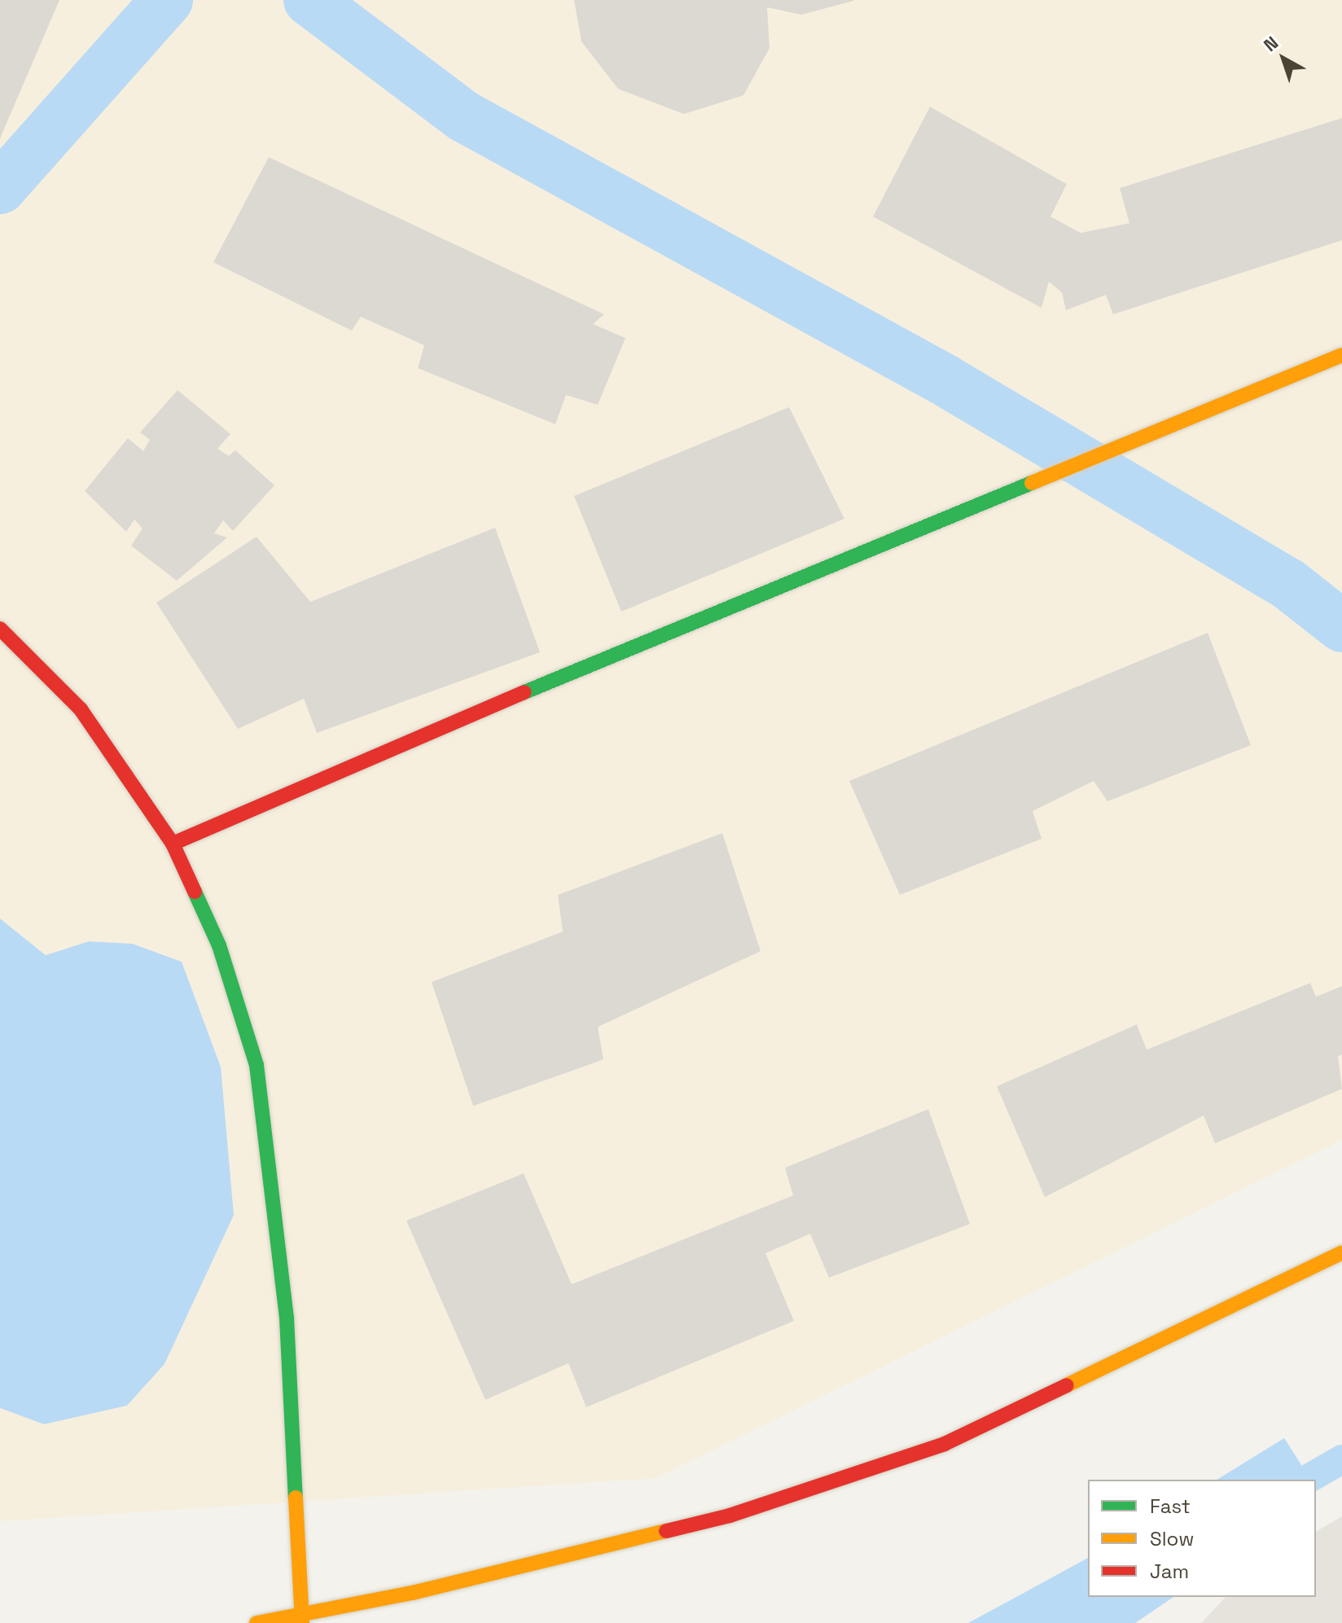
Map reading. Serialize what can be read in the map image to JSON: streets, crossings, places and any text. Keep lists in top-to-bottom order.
{
  "legend": ["Fast", "Slow", "Jam"],
  "north": "top left"
}
